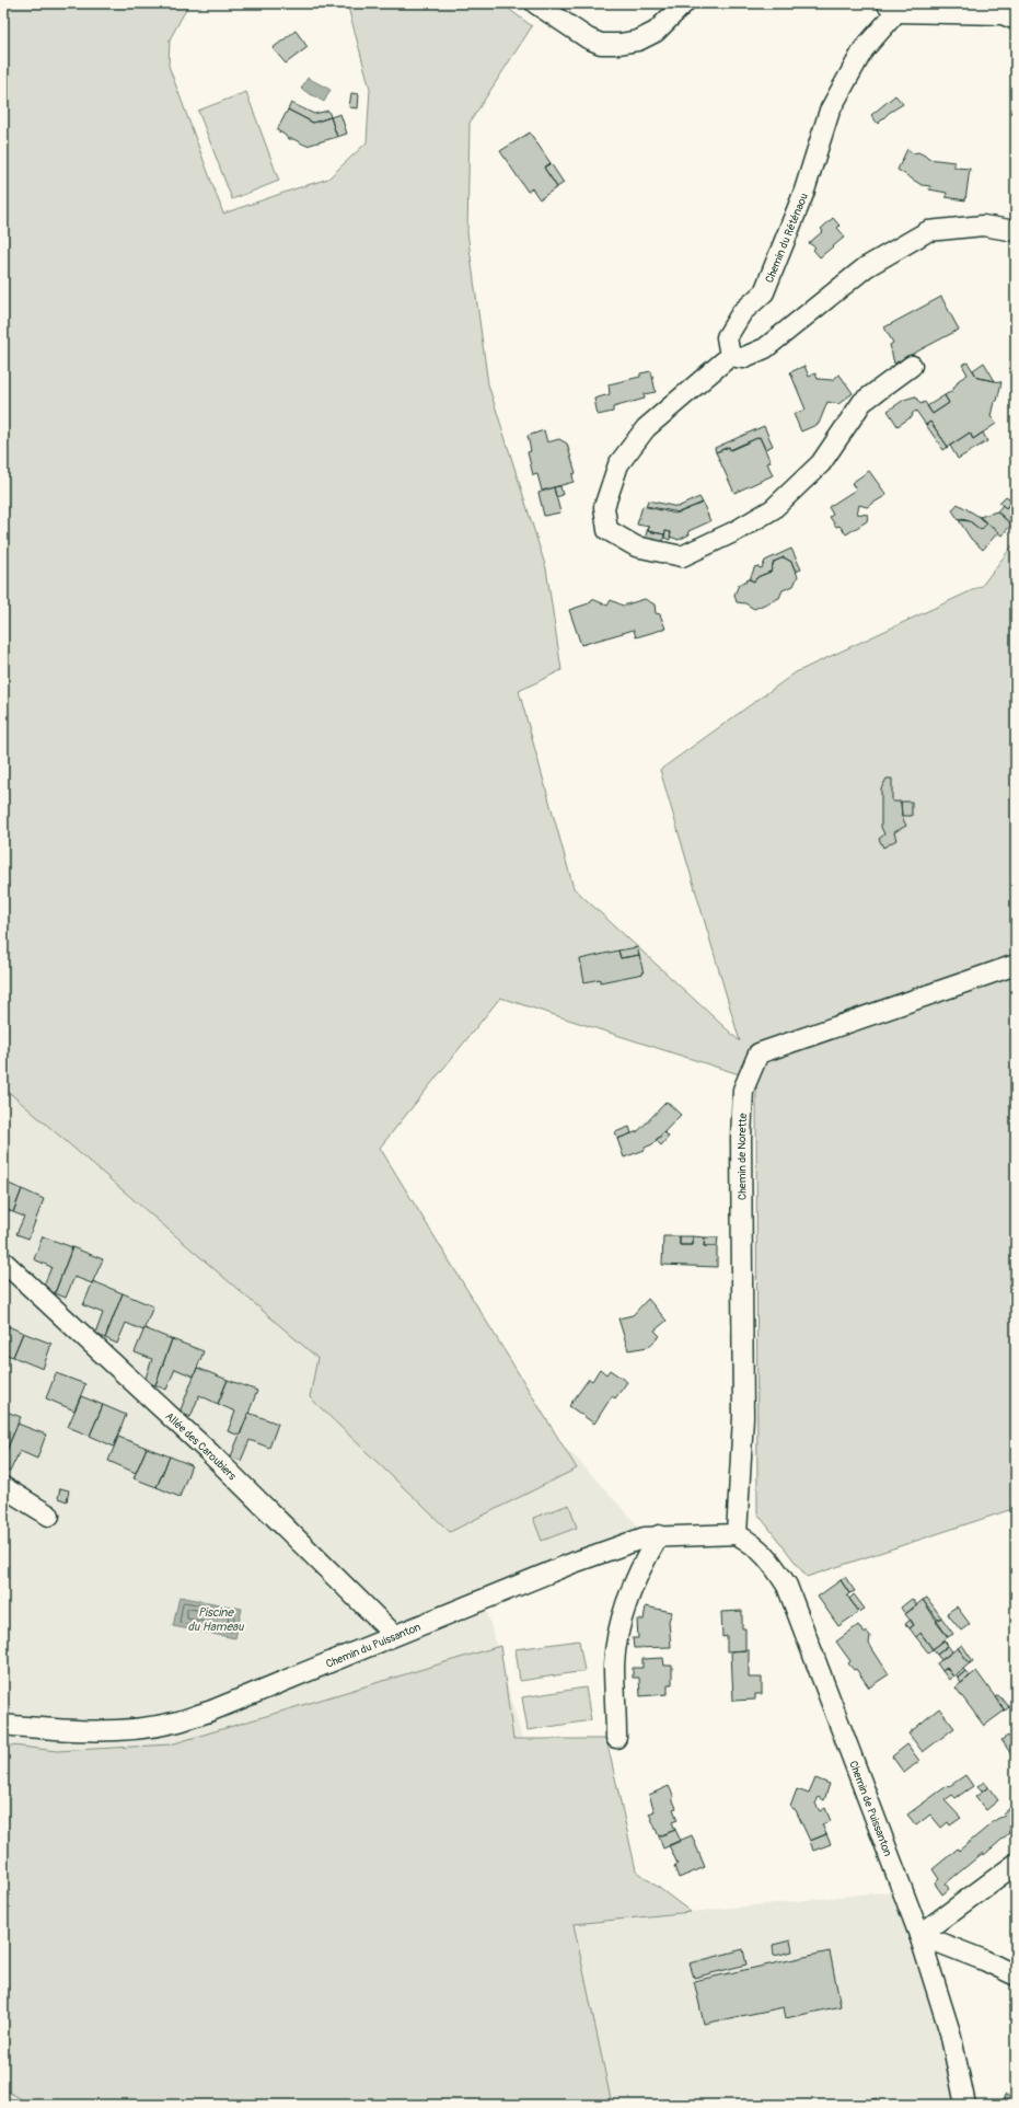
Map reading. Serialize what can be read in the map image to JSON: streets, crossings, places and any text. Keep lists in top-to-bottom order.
{
  "streets": {
    "street": [
      "Chemin du Réténaou",
      "Chemin de Norette",
      "Allée des Caroubiers",
      "Chemin du Puissanton",
      "Chemin de Puissanton"
    ]
  },
  "crossings": [
    ["Chemin de Norette", "Chemin du Puissanton"],
    ["Chemin de Norette", "Chemin de Puissanton"],
    ["Allée des Caroubiers", "Chemin du Puissanton"],
    ["Chemin du Puissanton", "Chemin de Puissanton"]
  ],
  "water": ["Piscine du Hameau"]
}
